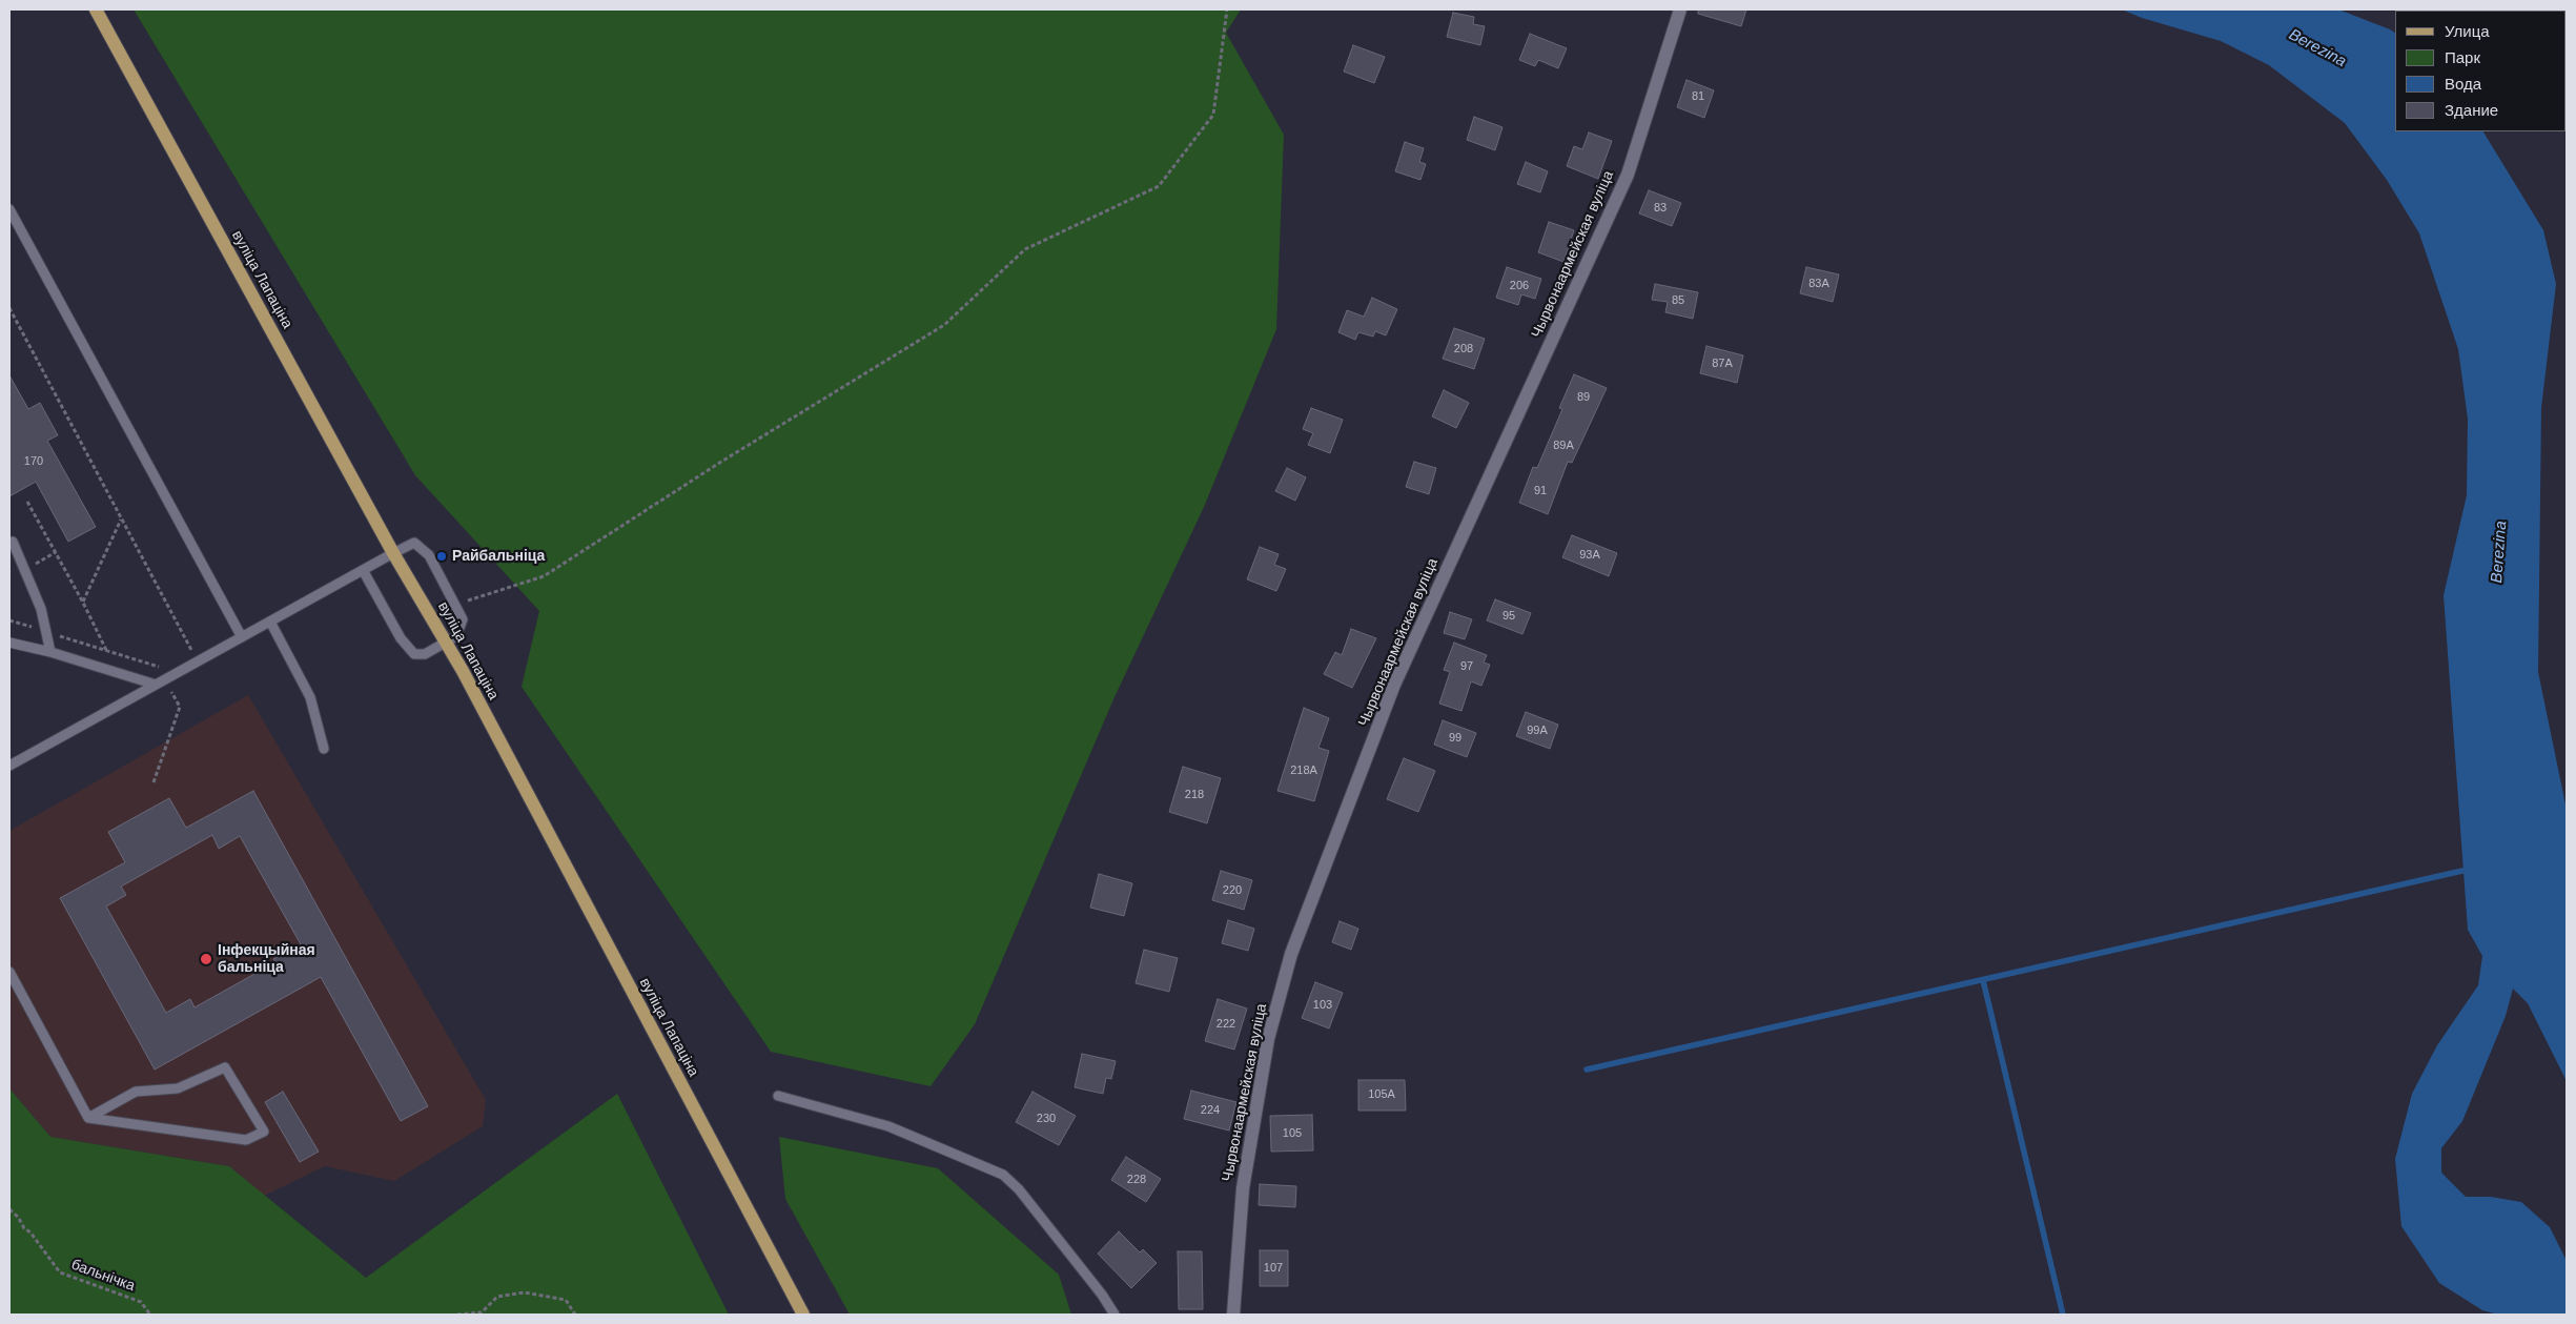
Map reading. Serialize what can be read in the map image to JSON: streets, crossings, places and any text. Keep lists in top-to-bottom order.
{
  "streets": {
    "main road": ["вуліца Лапаціна"],
    "street": ["Чырвонаармейская вуліца"],
    "path": ["бальнічка"]
  },
  "water": ["Berezina"],
  "places": ["Райбальніца", "Інфекцыйная бальніца"],
  "house_numbers": [
    "81",
    "83",
    "83А",
    "206",
    "85",
    "208",
    "87А",
    "89",
    "89А",
    "170",
    "91",
    "93А",
    "95",
    "97",
    "99А",
    "99",
    "218А",
    "218",
    "220",
    "103",
    "222",
    "105А",
    "224",
    "230",
    "105",
    "228",
    "107"
  ],
  "legend": [
    "Улица",
    "Парк",
    "Вода",
    "Здание"
  ]
}
